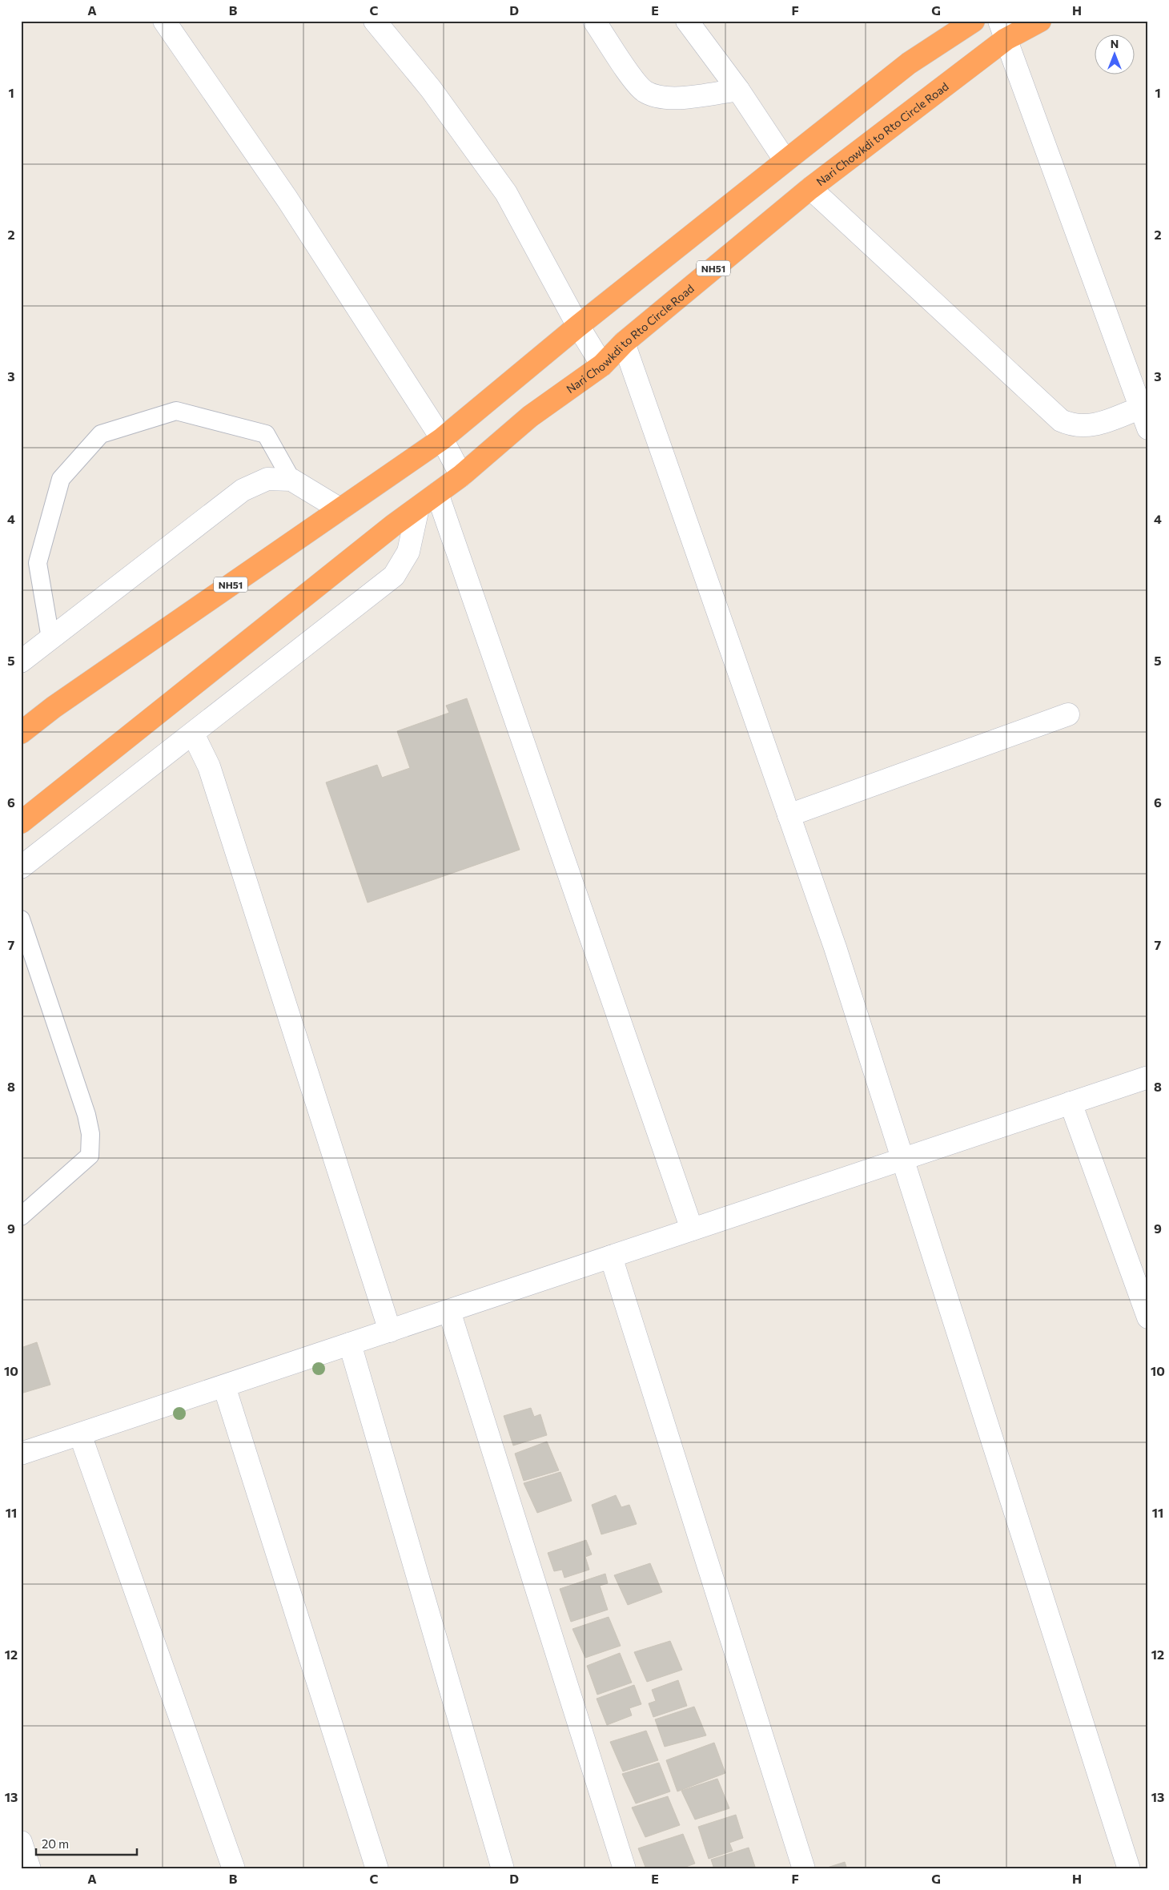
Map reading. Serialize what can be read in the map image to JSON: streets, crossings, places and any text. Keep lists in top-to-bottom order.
{
  "streets": {
    "highway": ["Nari Chowkdi to Rto Circle Road", "NH51"]
  },
  "scale_bar": "20 m",
  "north": "top",
  "grid": {
    "columns": [
      "A",
      "B",
      "C",
      "D",
      "E",
      "F",
      "G",
      "H"
    ],
    "rows": [
      "1",
      "2",
      "3",
      "4",
      "5",
      "6",
      "7",
      "8",
      "9",
      "10",
      "11",
      "12",
      "13"
    ]
  }
}
